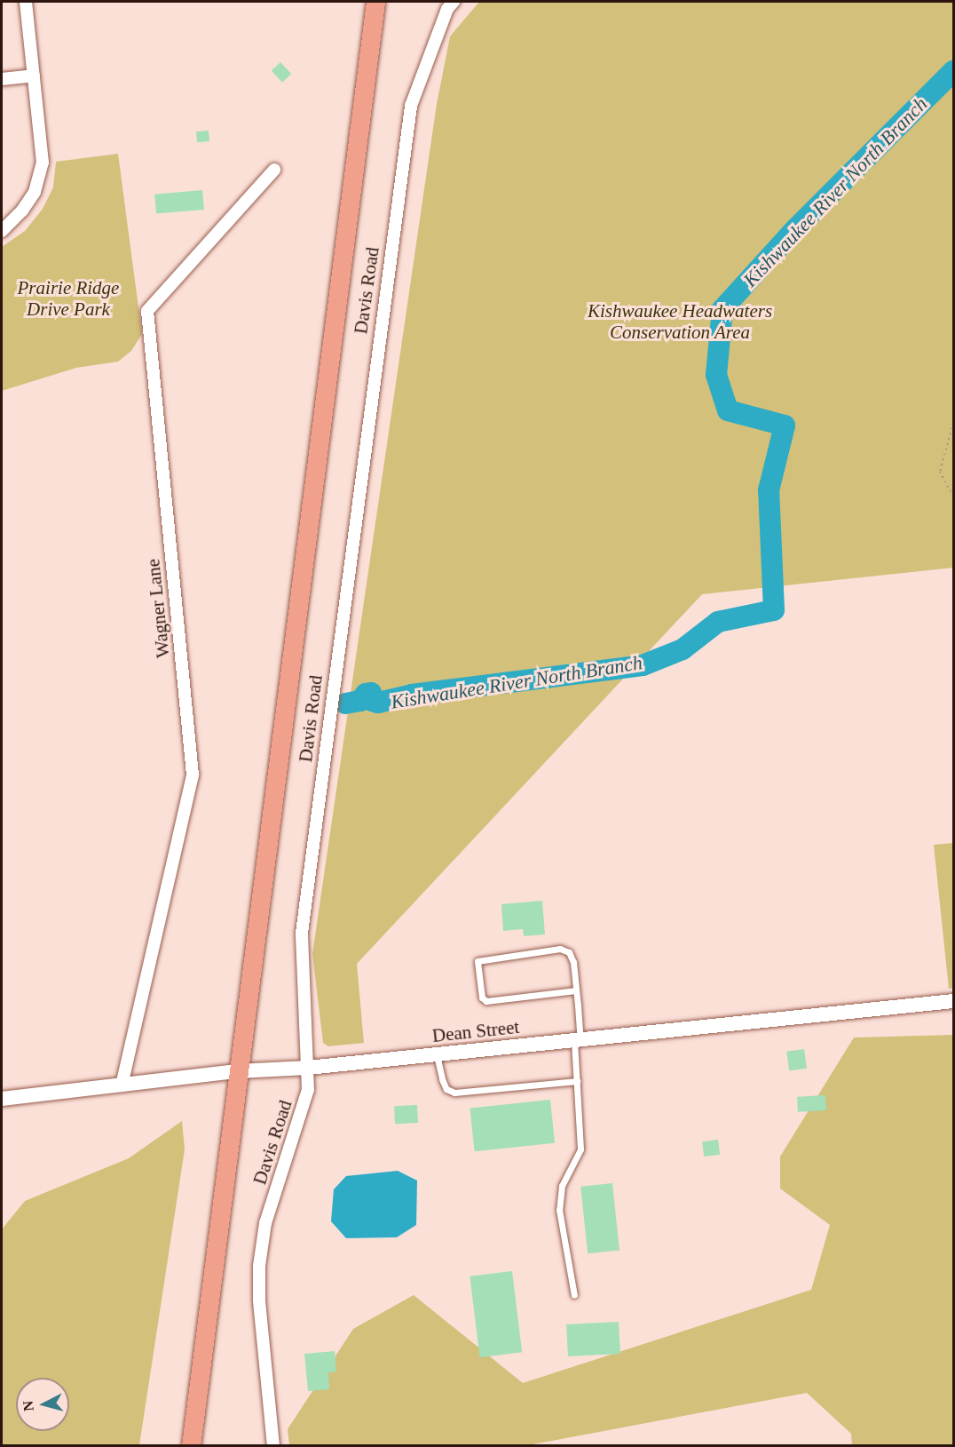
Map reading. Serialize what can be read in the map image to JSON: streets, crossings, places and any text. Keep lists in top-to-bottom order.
{
  "streets": {
    "street": ["Davis Road", "Wagner Lane", "Dean Street"]
  },
  "crossings": [
    ["Davis Road", "Dean Street"],
    ["Wagner Lane", "Dean Street"]
  ],
  "water": ["Kishwaukee River North Branch"],
  "parks": ["Prairie Ridge Drive Park", "Kishwaukee Headwaters Conservation Area"],
  "north": "left"
}
